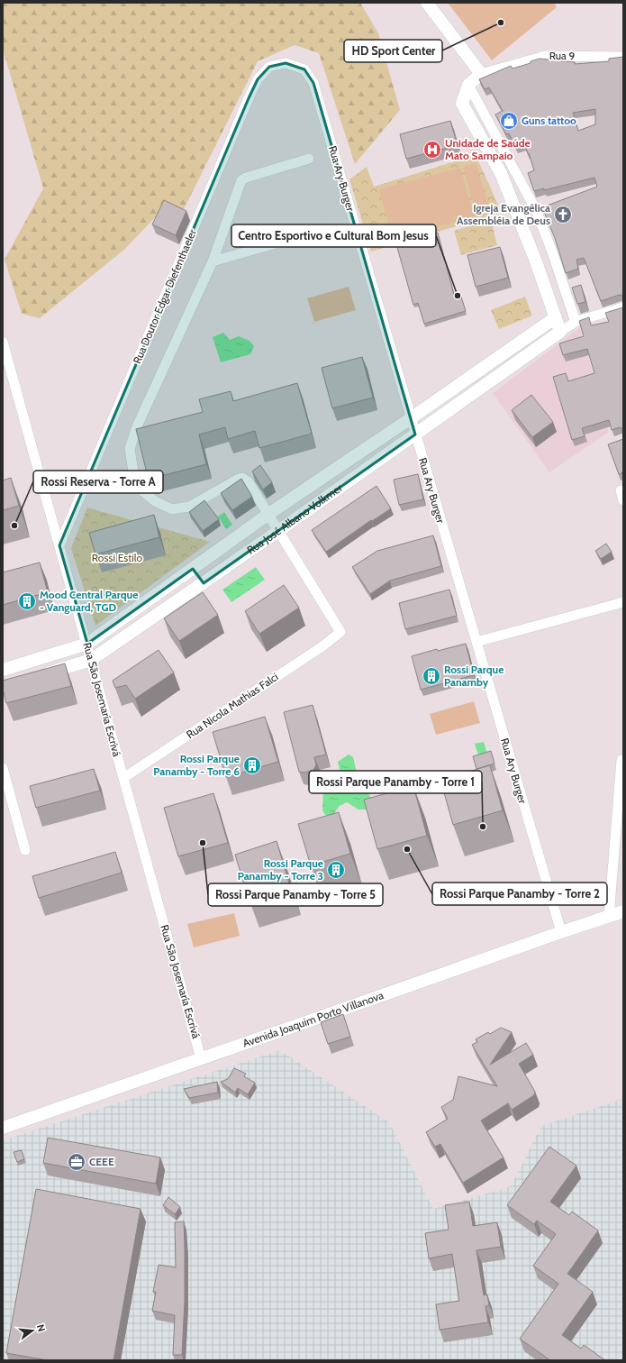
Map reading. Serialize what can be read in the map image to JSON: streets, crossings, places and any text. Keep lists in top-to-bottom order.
{
  "streets": {
    "street": [
      "Rua 9",
      "Rua Ary Burger",
      "Rua Doutor Edgar Diefenthaeler",
      "Rua José Albano Volkmer",
      "Rua São Josemaría Escrivá",
      "Rua Nicola Mathias Falci",
      "Avenida Joaquim Porto Villanova"
    ]
  },
  "crossings": [
    ["Rua Ary Burger", "Rua Doutor Edgar Diefenthaeler"],
    ["Rua Ary Burger", "Rua José Albano Volkmer"],
    ["Rua Ary Burger", "Avenida Joaquim Porto Villanova"],
    ["Rua Doutor Edgar Diefenthaeler", "Rua São Josemaría Escrivá"],
    ["Rua José Albano Volkmer", "Rua São Josemaría Escrivá"],
    ["Rua José Albano Volkmer", "Rua Nicola Mathias Falci"],
    ["Rua São Josemaría Escrivá", "Rua Nicola Mathias Falci"],
    ["Rua São Josemaría Escrivá", "Avenida Joaquim Porto Villanova"]
  ],
  "parks": ["Rossi Estilo"],
  "places": {
    "other": [
      "HD Sport Center",
      "Centro Esportivo e Cultural Bom Jesus",
      "Rossi Reserva - Torre A",
      "Rossi Parque Panamby - Torre 1",
      "Rossi Parque Panamby - Torre 5",
      "Rossi Parque Panamby - Torre 2"
    ],
    "shop": ["Guns tattoo"],
    "hospital": ["Unidade de Saúde Mato Sampaio"],
    "church": ["Igreja Evangélica Assembléia de Deus"],
    "building": [
      "Mood Central Parque - Vanguard, TGD",
      "Rossi Parque Panamby",
      "Rossi Parque Panamby - Torre 6",
      "Rossi Parque Panamby - Torre 3"
    ],
    "office": ["CEEE"]
  },
  "north": "right"
}
